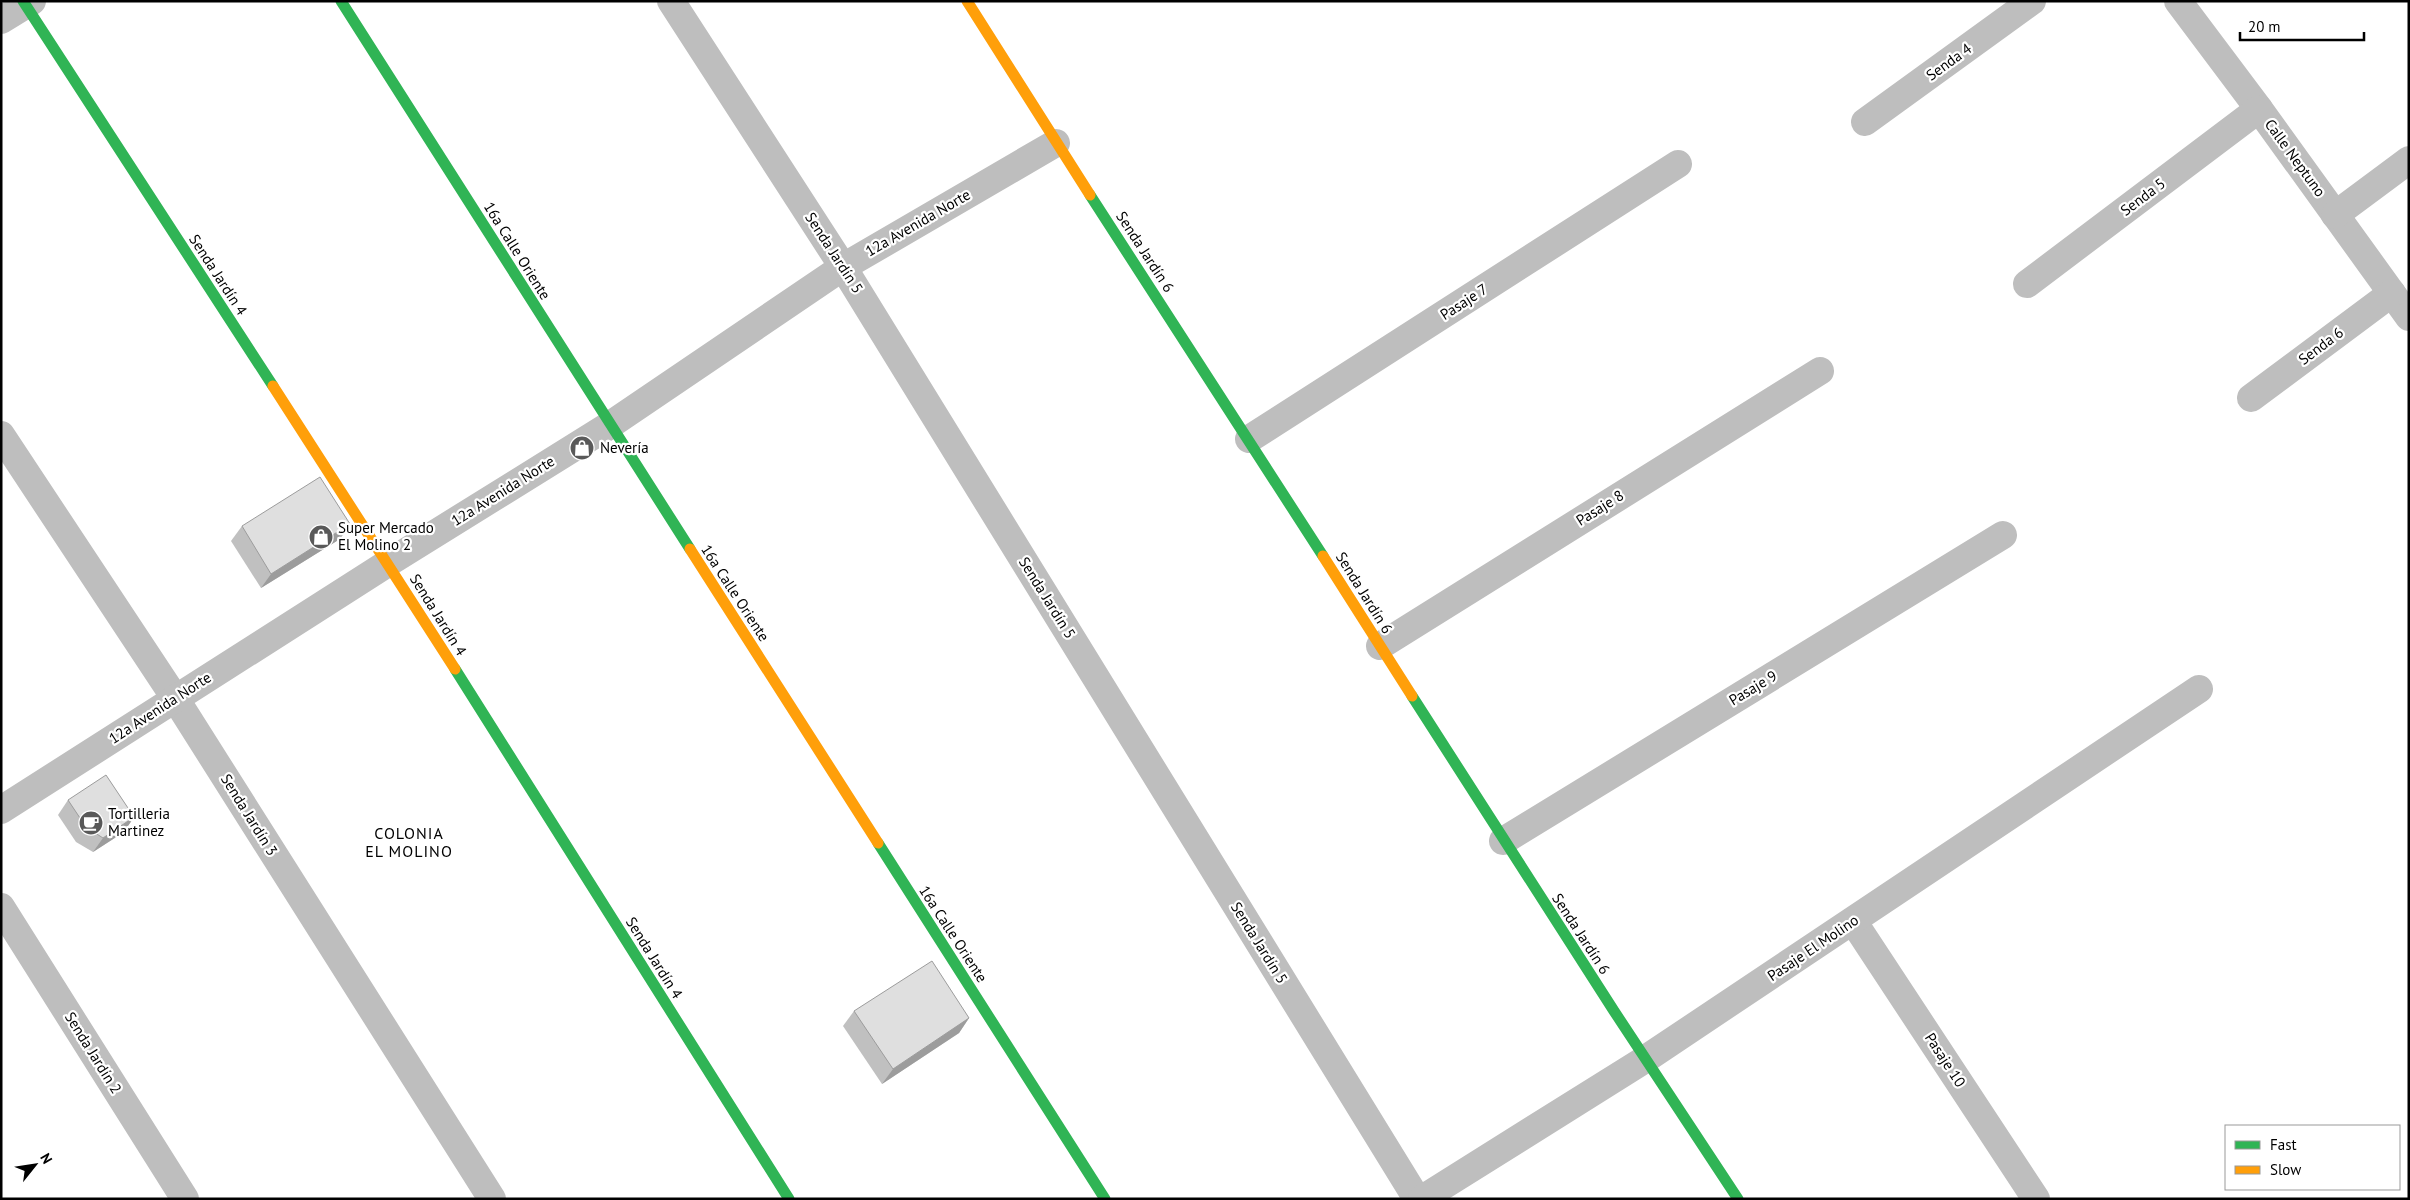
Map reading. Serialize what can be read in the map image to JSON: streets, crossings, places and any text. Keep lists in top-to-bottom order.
{
  "streets": {
    "street": [
      "Senda 4",
      "Calle Neptuno",
      "Senda 5",
      "12a Avenida Norte",
      "16a Calle Oriente",
      "Senda Jardín 6",
      "Senda Jardín 5",
      "Senda Jardín 4",
      "Pasaje 7",
      "Senda 6",
      "Pasaje 8",
      "Pasaje 9",
      "Senda Jardín 3",
      "Pasaje El Molino",
      "Senda Jardín 2",
      "Pasaje 10"
    ]
  },
  "crossings": [
    ["Calle Neptuno", "Senda 5"],
    ["Calle Neptuno", "Senda 6"],
    ["12a Avenida Norte", "16a Calle Oriente"],
    ["12a Avenida Norte", "Senda Jardín 6"],
    ["12a Avenida Norte", "Senda Jardín 5"],
    ["12a Avenida Norte", "Senda Jardín 4"],
    ["12a Avenida Norte", "Senda Jardín 3"],
    ["Senda Jardín 6", "Pasaje 7"],
    ["Senda Jardín 6", "Pasaje 8"],
    ["Senda Jardín 6", "Pasaje 9"],
    ["Senda Jardín 6", "Pasaje El Molino"],
    ["Pasaje El Molino", "Pasaje 10"]
  ],
  "districts": ["COLONIA EL MOLINO"],
  "places": {
    "shop": ["Nevería", "Super Mercado El Molino 2"],
    "cafe": ["Tortilleria Martinez"]
  },
  "legend": ["Fast", "Slow"],
  "scale_bar": "20 m",
  "north": "top right"
}
